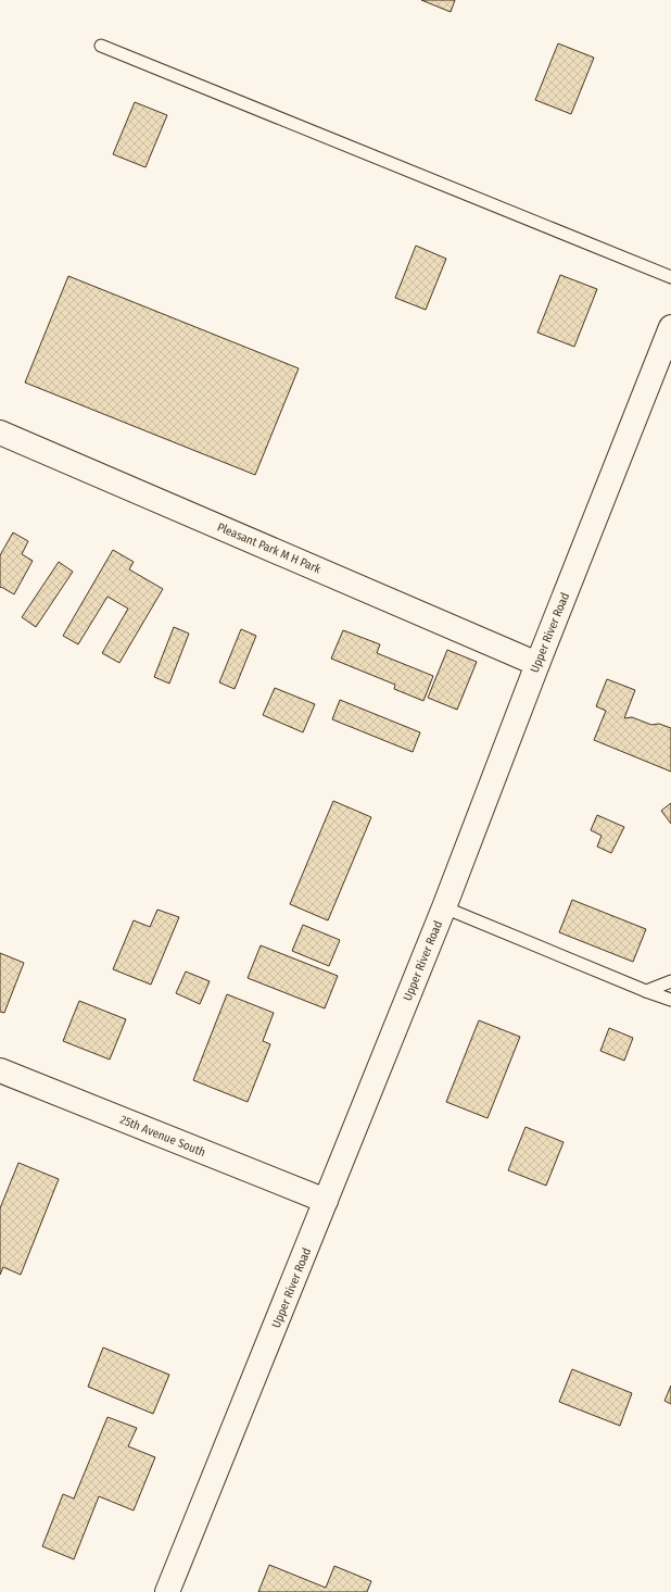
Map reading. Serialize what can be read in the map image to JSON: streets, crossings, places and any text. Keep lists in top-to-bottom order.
{
  "streets": {
    "street": ["Pleasant Park M H Park", "Upper River Road", "25th Avenue South"]
  },
  "crossings": [
    ["Pleasant Park M H Park", "Upper River Road"],
    ["Upper River Road", "25th Avenue South"]
  ]
}
